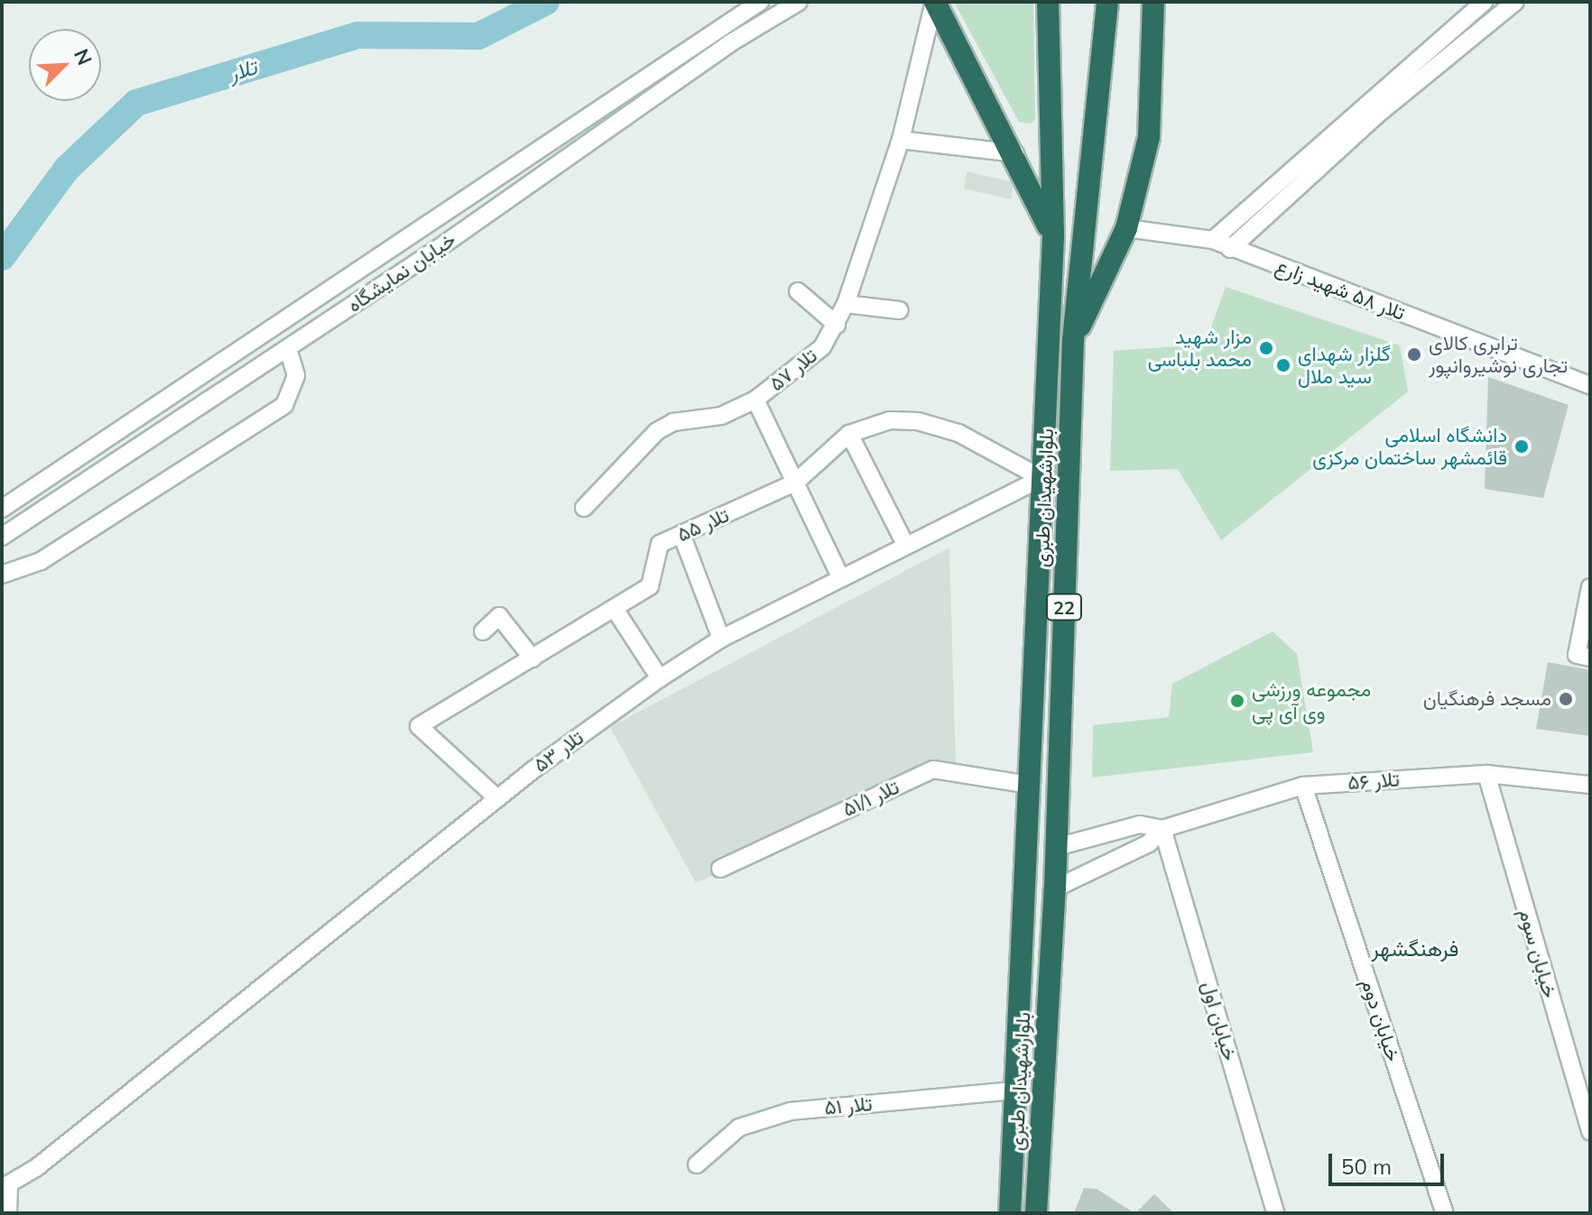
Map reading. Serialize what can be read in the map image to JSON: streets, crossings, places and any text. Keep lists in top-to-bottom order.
{
  "streets": {
    "highway": ["بلوارشهیدان طبری", "22"],
    "street": [
      "خیابان نمایشگاه",
      "تلار ۵۸ شهید زارع",
      "تلار ۵۷",
      "تلار ۵۵",
      "تلار ۵۳",
      "تلار ۵۶",
      "تلار ۵۱/۱",
      "خیابان سوم",
      "خیابان دوم",
      "خیابان اول",
      "تلار ۵۱"
    ]
  },
  "crossings": [
    ["بلوارشهیدان طبری", "تلار ۵۵"],
    ["بلوارشهیدان طبری", "تلار ۵۳"],
    ["بلوارشهیدان طبری", "تلار ۵۱/۱"],
    ["بلوارشهیدان طبری", "تلار ۵۱"],
    ["تلار ۵۵", "تلار ۵۳"],
    ["تلار ۵۶", "خیابان سوم"],
    ["تلار ۵۶", "خیابان دوم"],
    ["تلار ۵۶", "خیابان اول"]
  ],
  "districts": ["فرهنگشهر"],
  "water": ["تلار"],
  "places": [
    "مزار شهید محمد بلباسی",
    "ترابری کالای تجاری نوشیروانپور",
    "گلزار شهدای سید ملال",
    "دانشگاه اسلامی قائمشهر ساختمان مرکزی",
    "مسجد فرهنگیان",
    "مجموعه ورزشی وی آی پی"
  ],
  "scale_bar": "50 m",
  "north": "top right"
}
